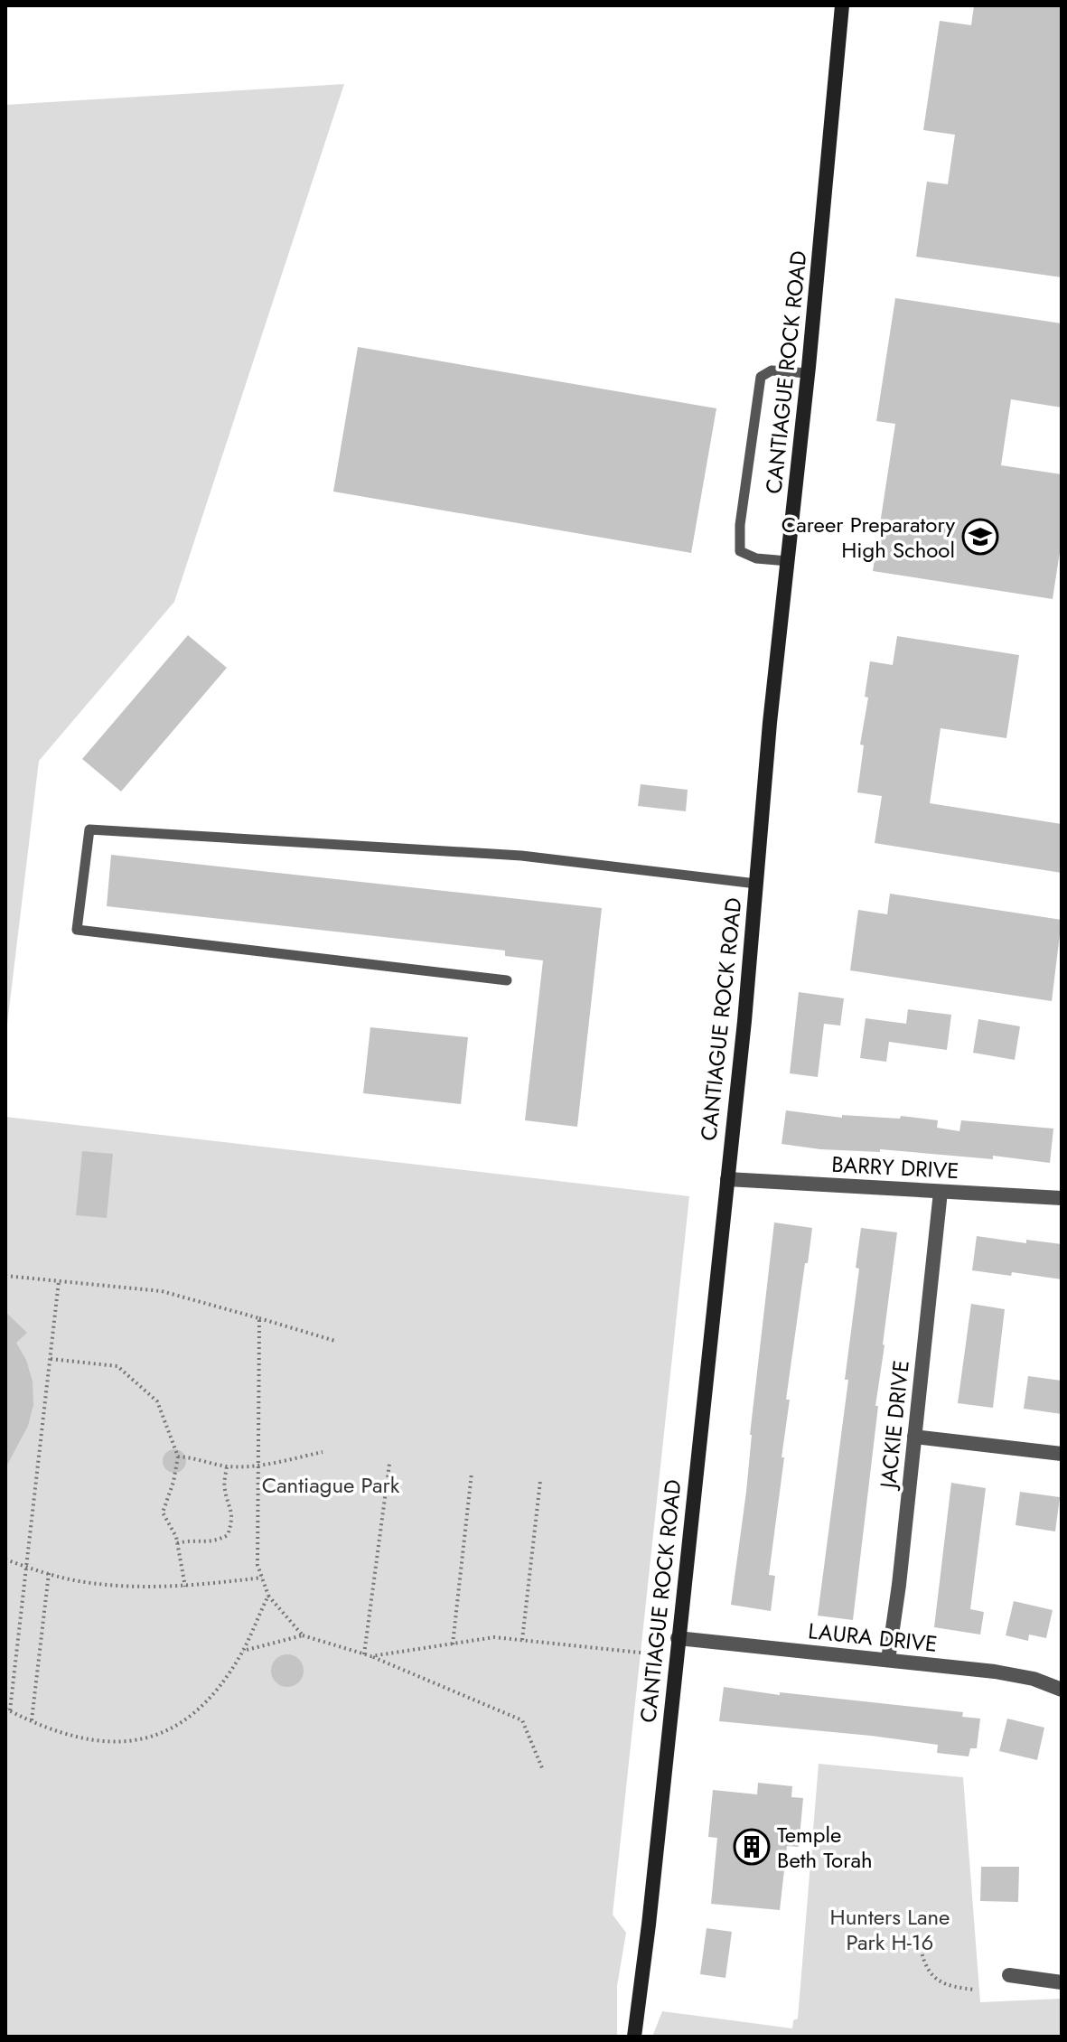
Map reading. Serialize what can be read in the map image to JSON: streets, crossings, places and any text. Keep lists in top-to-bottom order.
{
  "streets": {
    "main road": ["CANTIAGUE ROCK ROAD"],
    "street": ["BARRY DRIVE", "JACKIE DRIVE", "LAURA DRIVE"]
  },
  "crossings": [
    ["CANTIAGUE ROCK ROAD", "BARRY DRIVE"],
    ["CANTIAGUE ROCK ROAD", "LAURA DRIVE"],
    ["BARRY DRIVE", "JACKIE DRIVE"],
    ["JACKIE DRIVE", "LAURA DRIVE"]
  ],
  "parks": ["Cantiague Park", "Hunters Lane Park H-16"],
  "places": {
    "school or university": ["Career Preparatory High School"],
    "building": ["Temple Beth Torah"]
  }
}
